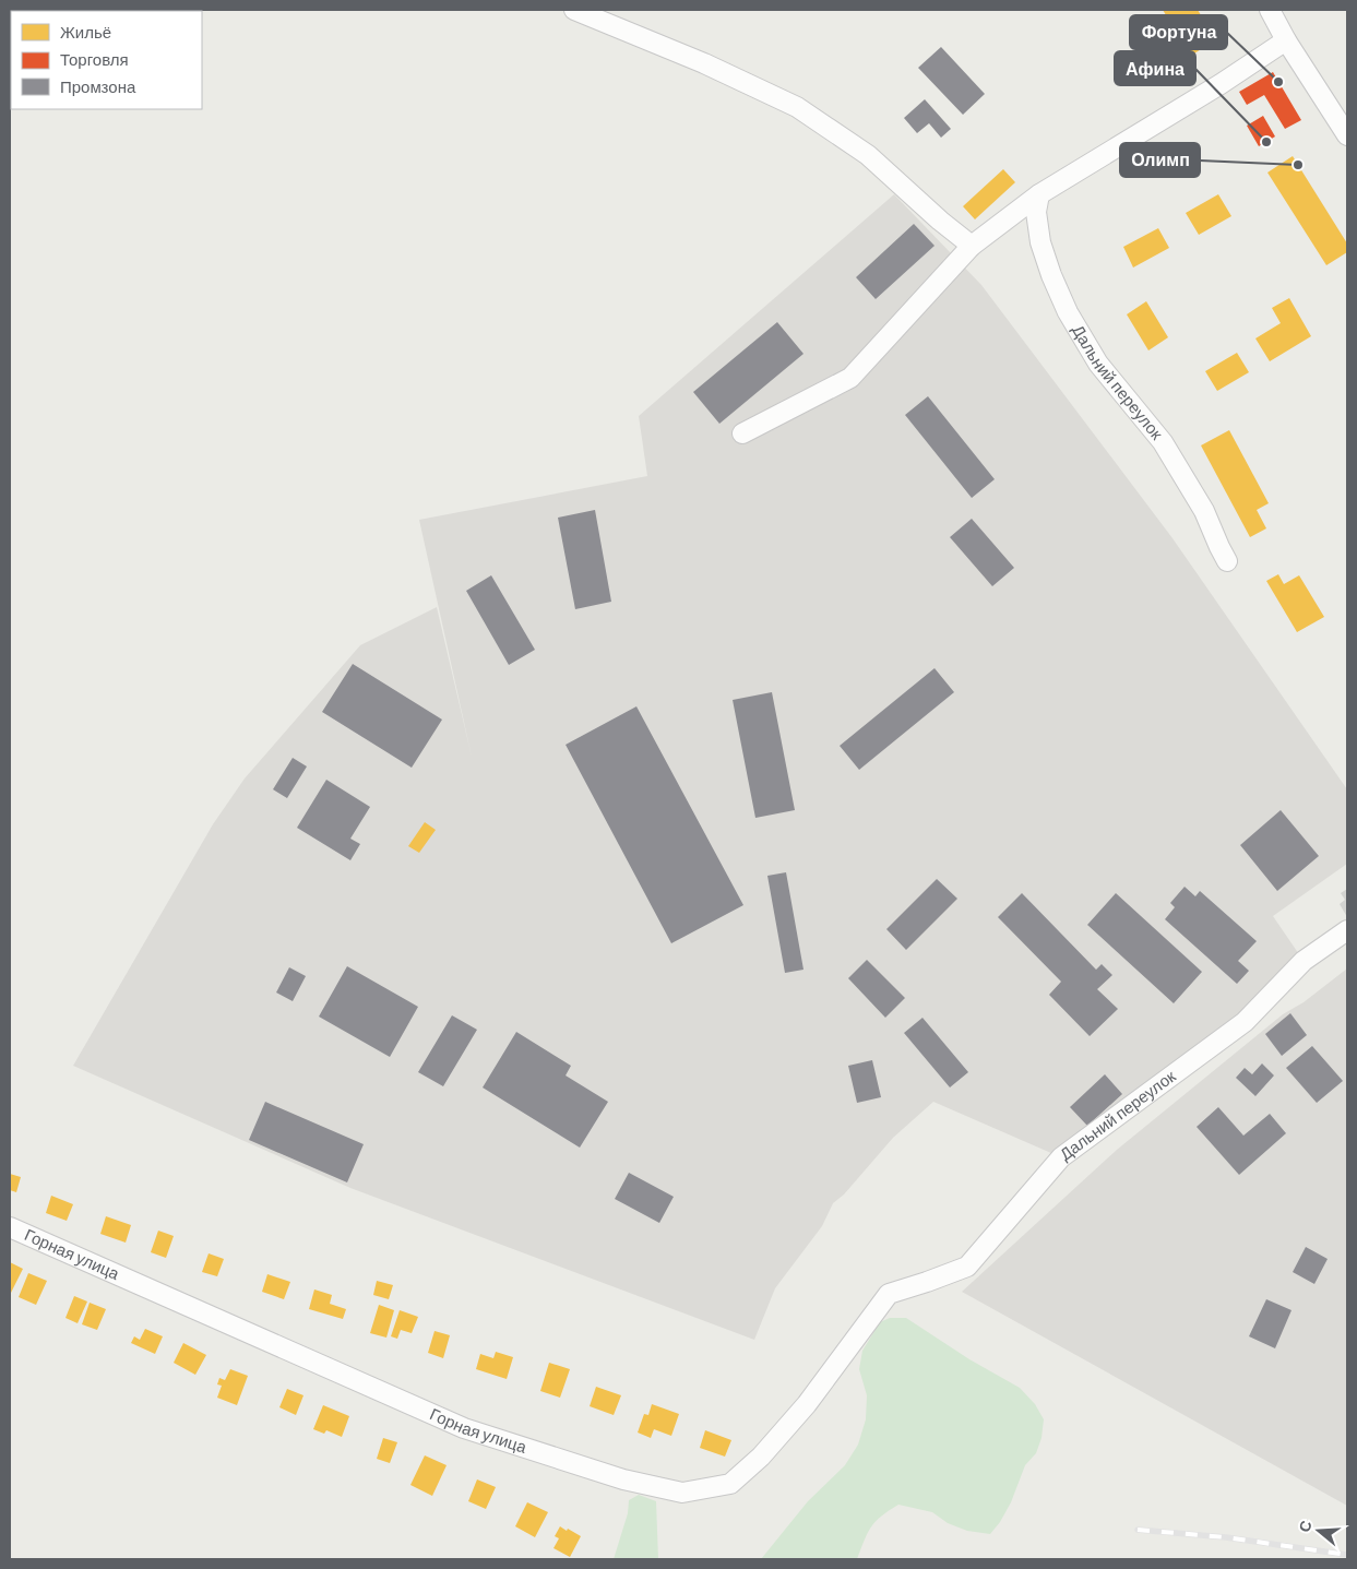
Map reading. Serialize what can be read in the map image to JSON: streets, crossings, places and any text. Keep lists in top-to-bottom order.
{
  "streets": {
    "street": ["Дальний переулок", "Горная улица"]
  },
  "crossings": [
    ["Дальний переулок", "Горная улица"]
  ],
  "places": ["Фортуна", "Афина", "Олимп"],
  "legend": ["Жильё", "Торговля", "Промзона"],
  "north": "left"
}
